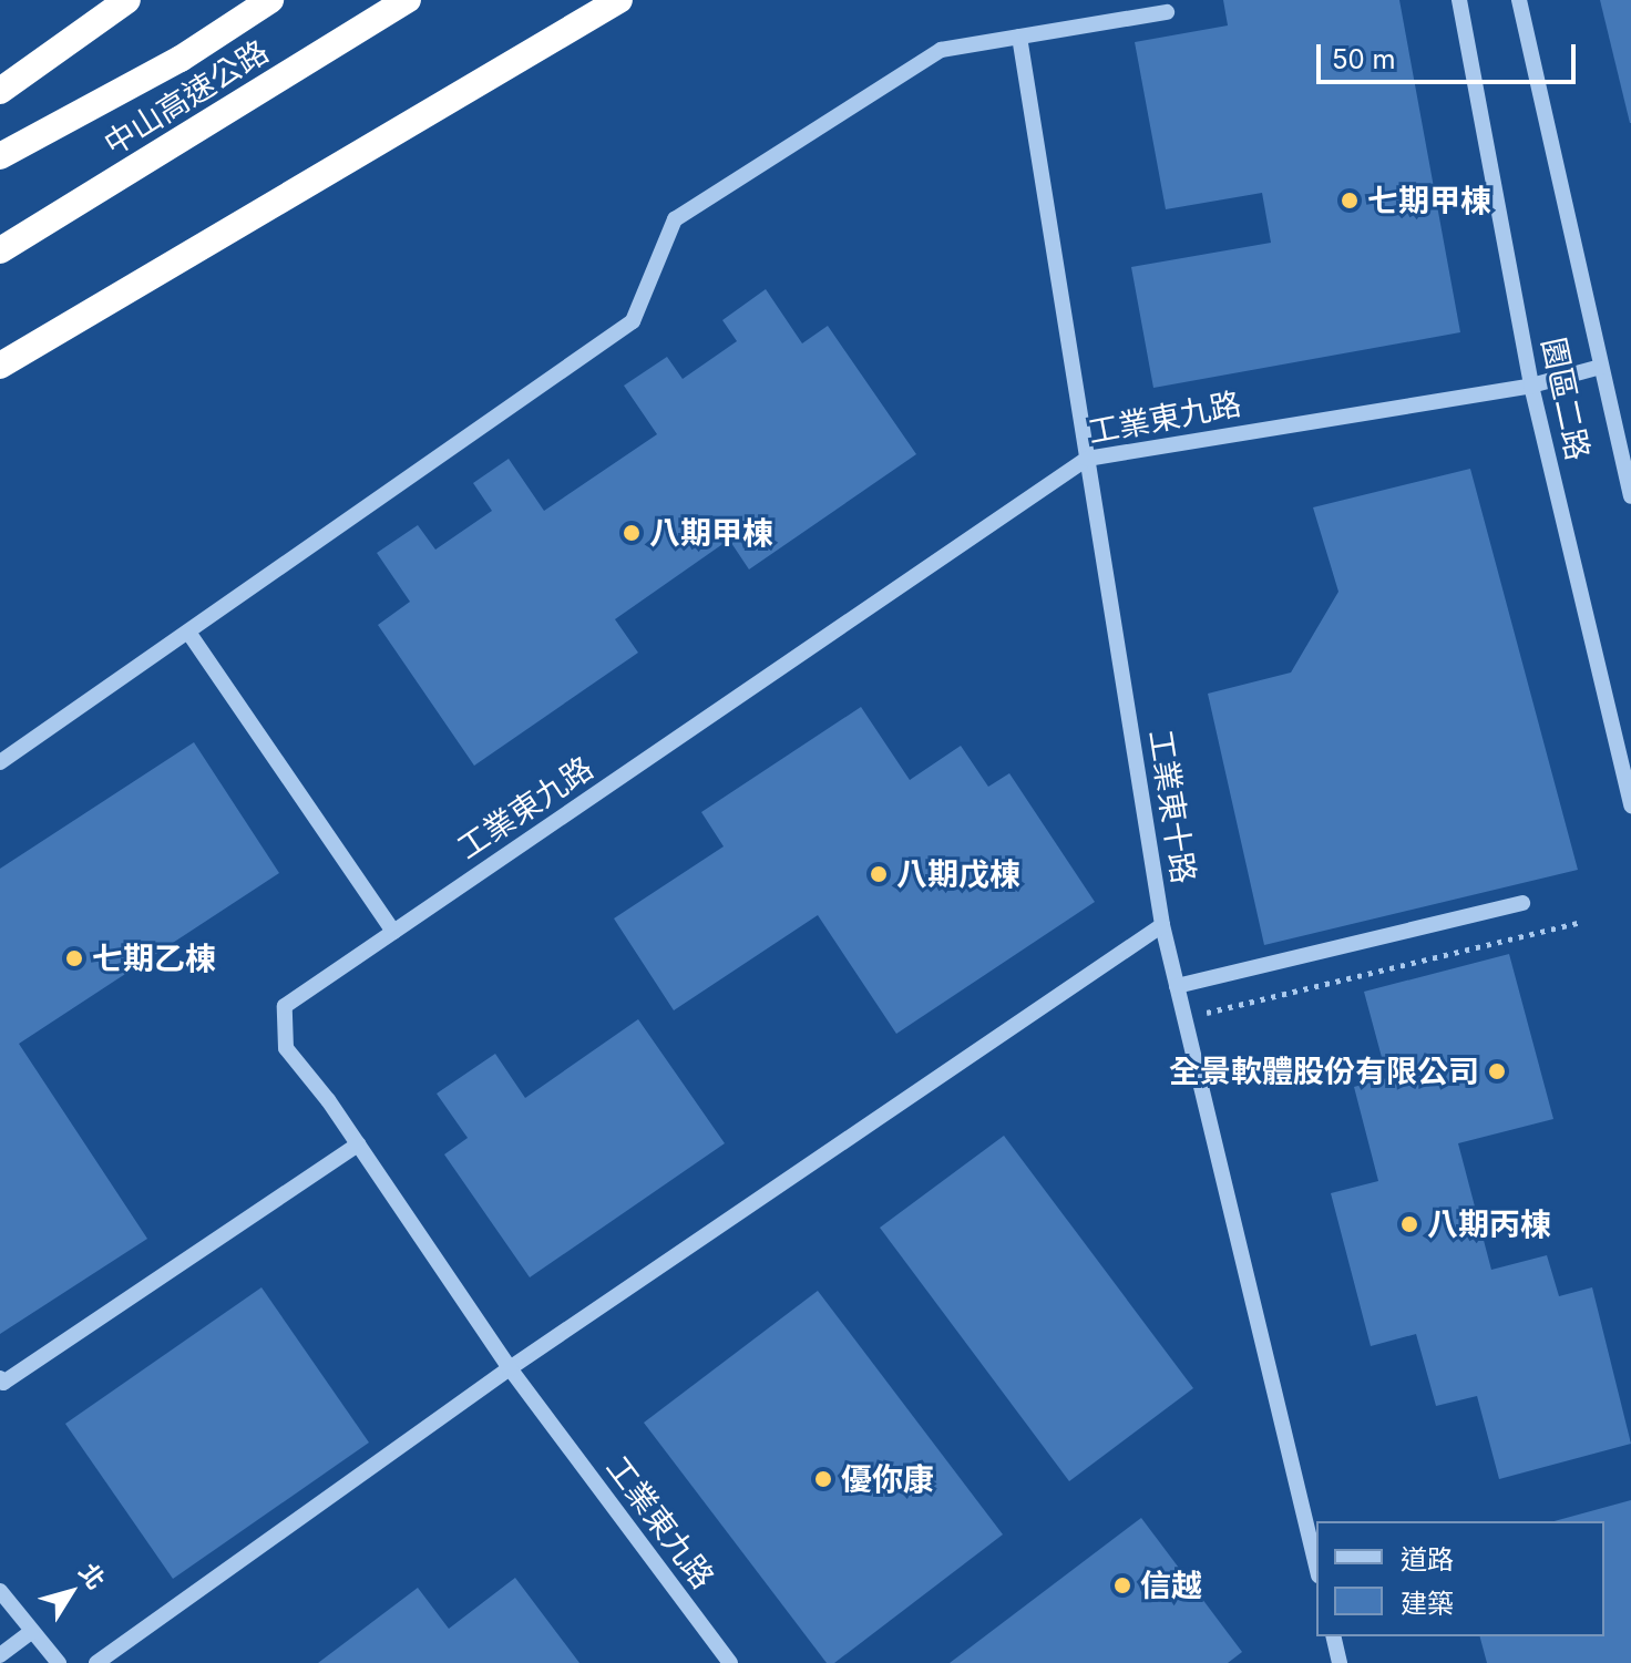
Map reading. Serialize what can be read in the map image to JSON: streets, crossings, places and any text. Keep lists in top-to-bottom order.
{
  "streets": {
    "highway": ["中山高速公路"],
    "street": ["園區二路", "工業東九路", "工業東十路"]
  },
  "crossings": [
    ["園區二路", "工業東九路"],
    ["工業東九路", "工業東十路"]
  ],
  "places": [
    "七期甲棟",
    "八期甲棟",
    "八期戊棟",
    "七期乙棟",
    "全景軟體股份有限公司",
    "八期丙棟",
    "優你康",
    "信越"
  ],
  "legend": ["道路", "建築"],
  "scale_bar": "50 m",
  "north": "top right"
}
